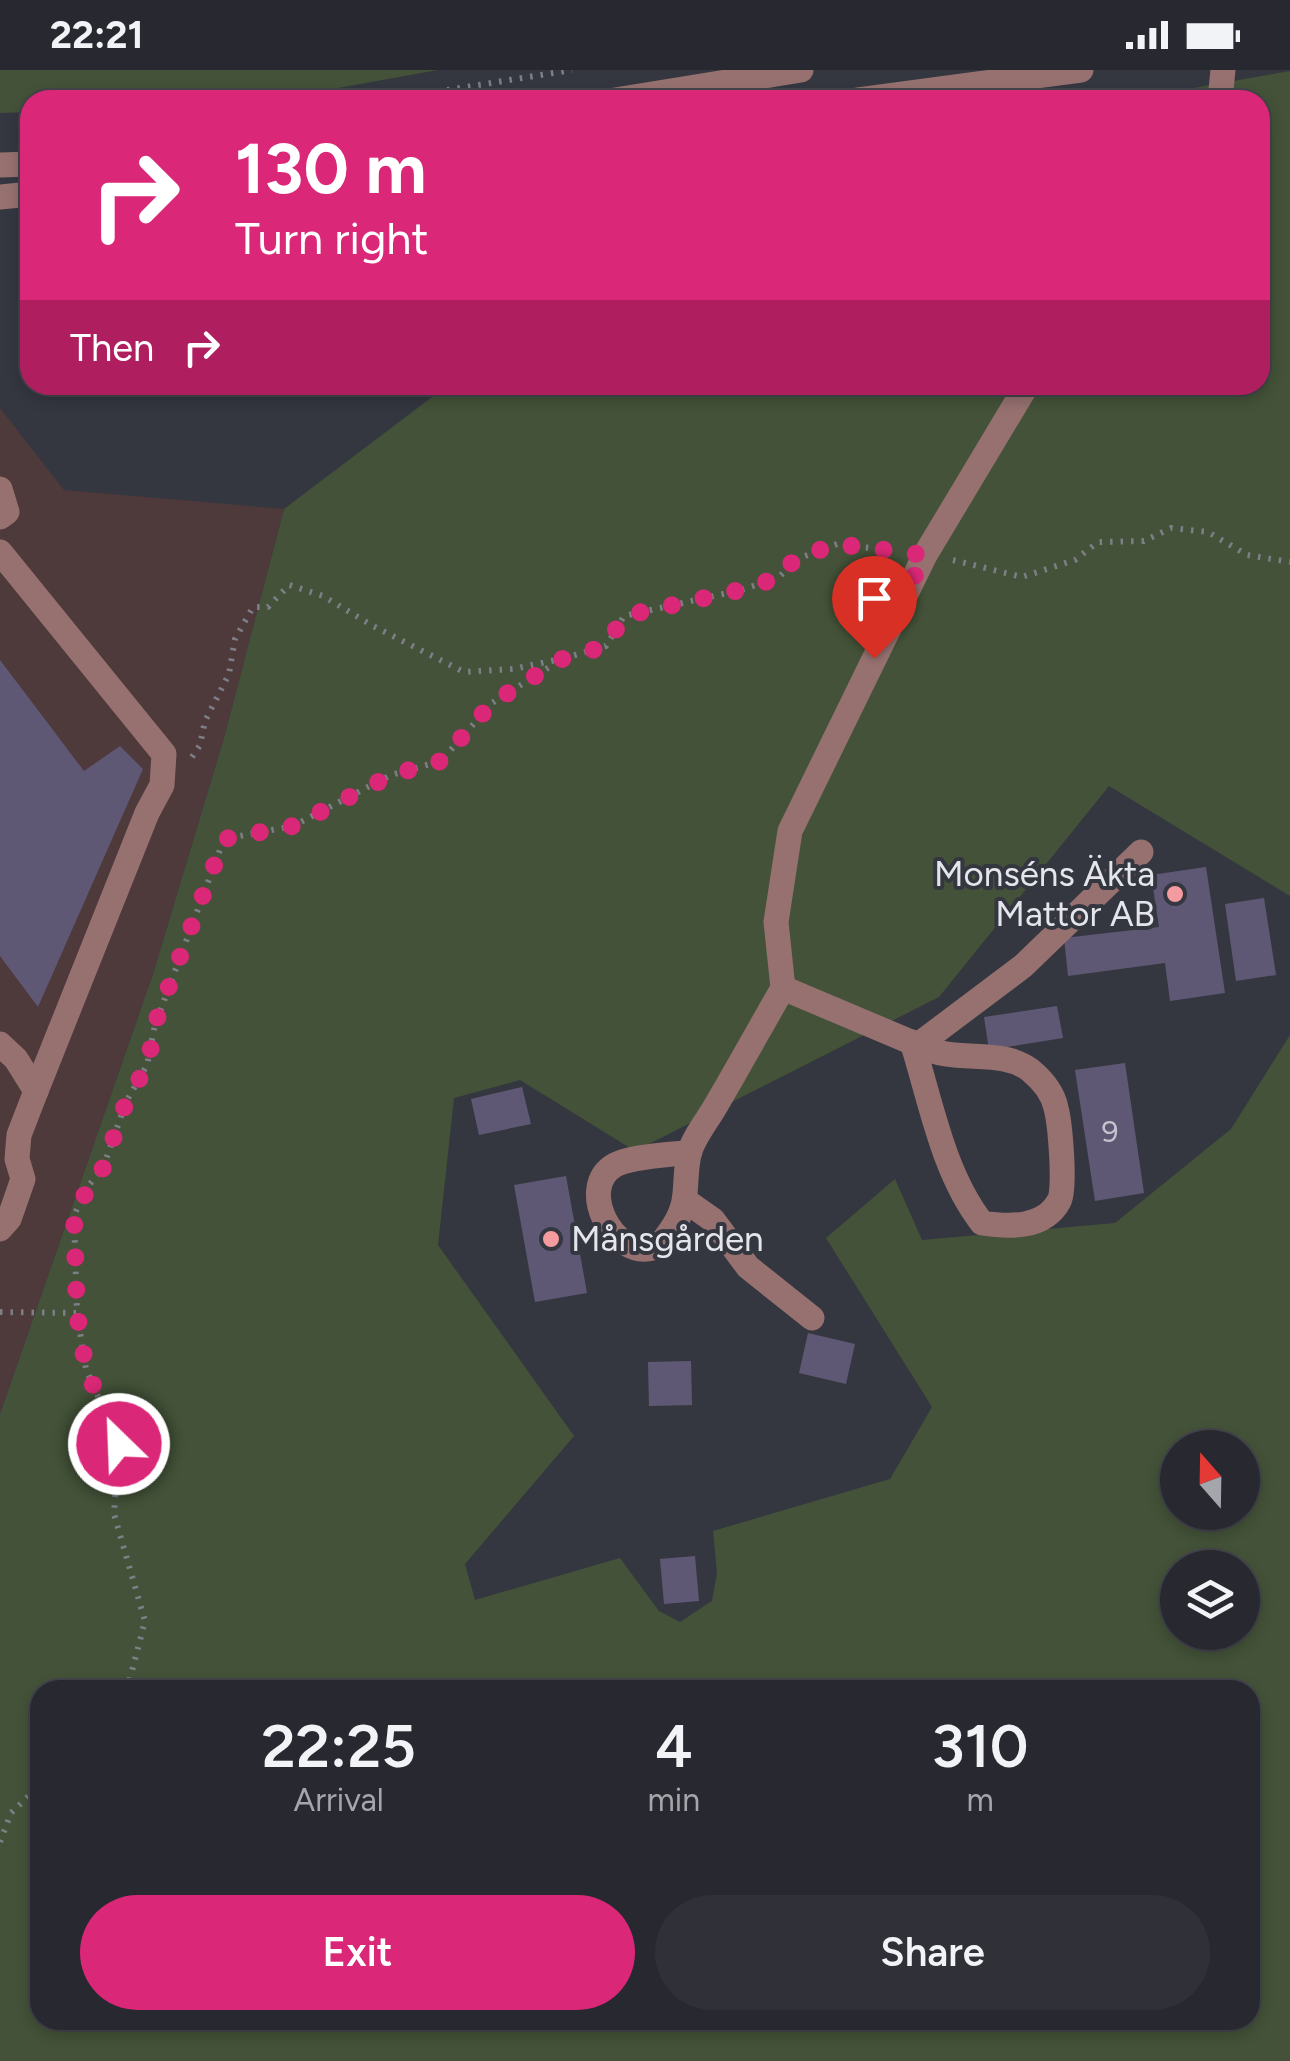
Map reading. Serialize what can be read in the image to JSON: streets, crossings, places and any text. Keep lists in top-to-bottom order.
{
  "places": ["Monséns Äkta Mattor AB", "Månsgården"],
  "house_numbers": ["9"],
  "north": "top",
  "page": {
    "status": "22:21",
    "turn": ["130 m", "Turn right"],
    "then": "Then",
    "eta": [
      "22:25",
      "Arrival",
      "4",
      "min",
      "310",
      "m"
    ],
    "buttons": ["Exit", "Share"]
  }
}
